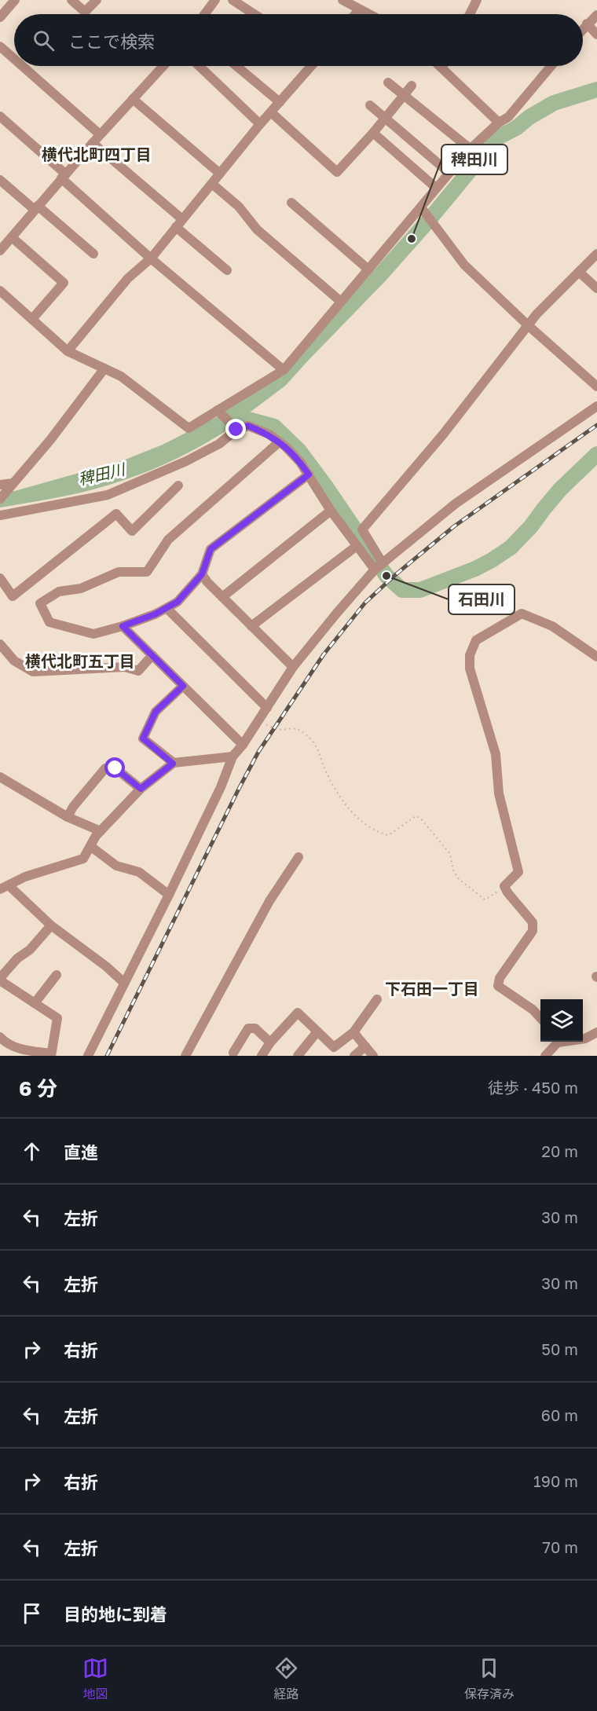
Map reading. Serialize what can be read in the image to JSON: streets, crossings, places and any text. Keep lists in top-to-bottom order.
{
  "districts": ["横代北町四丁目", "横代北町五丁目", "下石田一丁目"],
  "water": ["稗田川"],
  "places": ["稗田川", "石田川"],
  "page": {
    "search": "ここで検索",
    "heading": ["6 分", "徒歩 · 450 m"],
    "list": [
      ["直進", "20 m"],
      ["左折", "30 m"],
      ["左折", "30 m"],
      ["右折", "50 m"],
      ["左折", "60 m"],
      ["右折", "190 m"],
      ["左折", "70 m"],
      "目的地に到着"
    ],
    "nav": ["地図", "経路", "保存済み"]
  }
}
